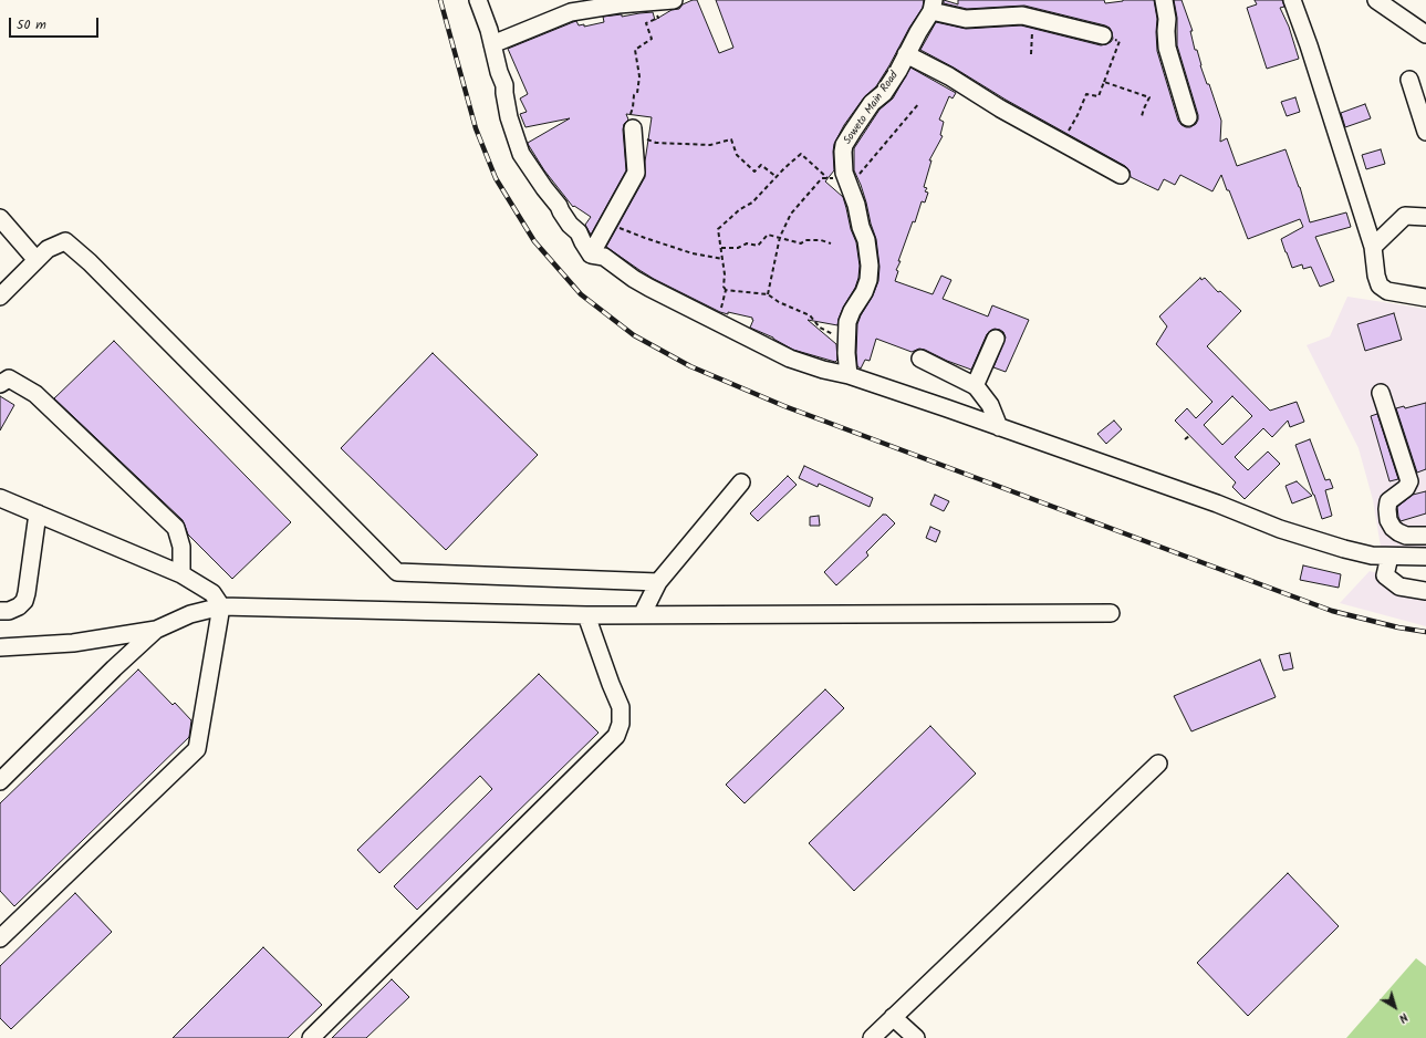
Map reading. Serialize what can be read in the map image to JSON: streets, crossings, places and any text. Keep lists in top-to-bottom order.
{
  "streets": {
    "street": ["Soweto Main Road"]
  },
  "scale_bar": "50 m",
  "north": "bottom right"
}
